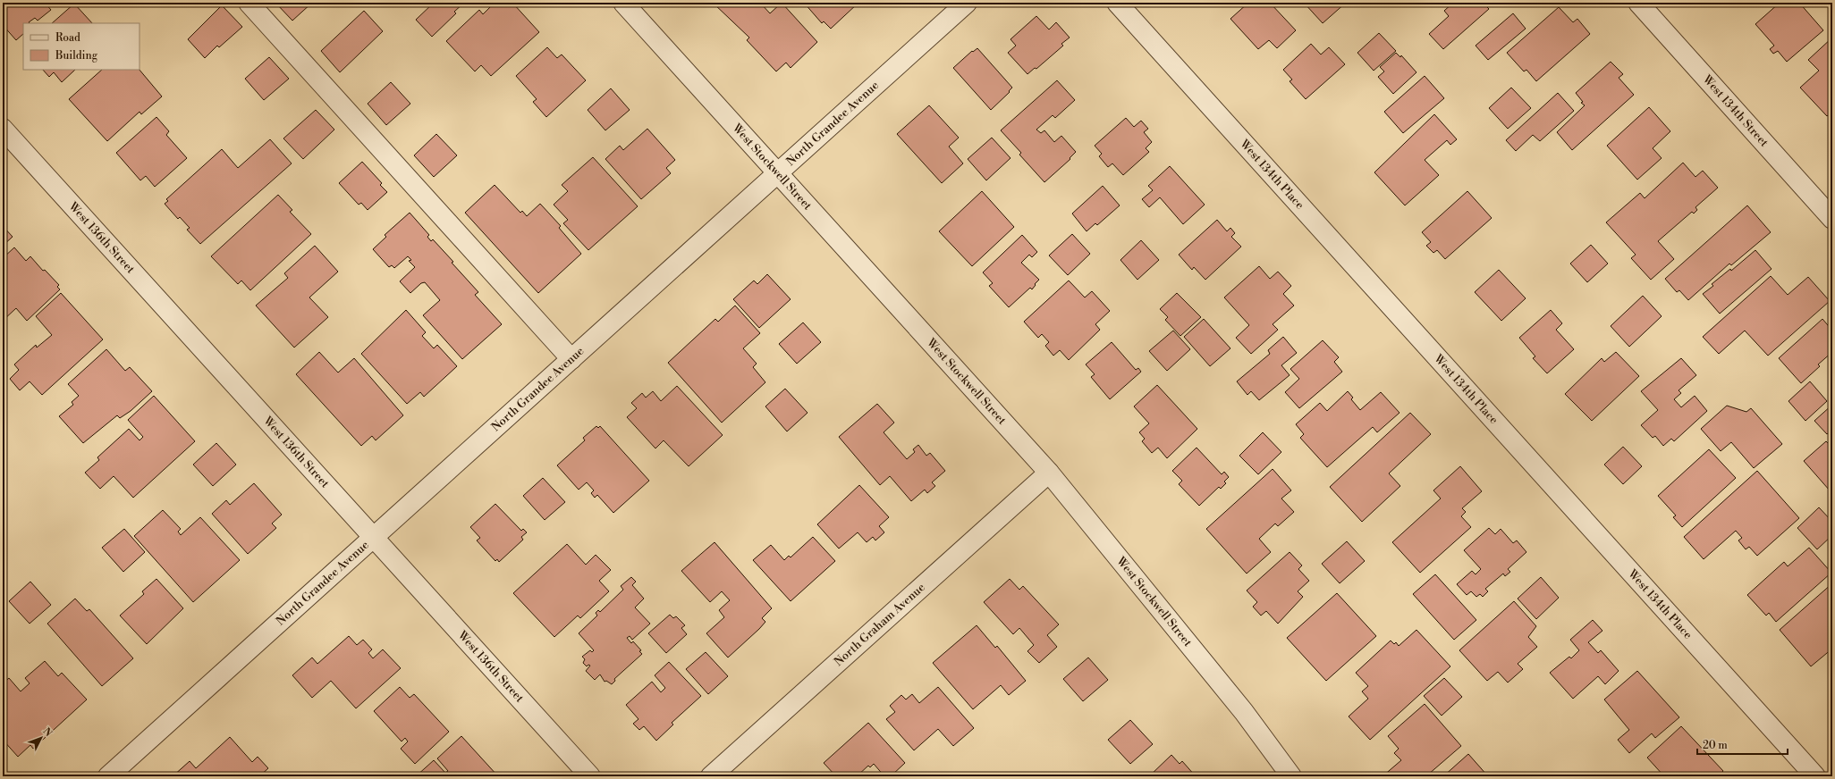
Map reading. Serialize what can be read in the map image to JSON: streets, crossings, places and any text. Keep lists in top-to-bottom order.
{
  "streets": {
    "street": [
      "West 134th Street",
      "North Grandee Avenue",
      "West Stockwell Street",
      "West 134th Place",
      "West 136th Street",
      "North Graham Avenue"
    ]
  },
  "crossings": [
    ["North Grandee Avenue", "West Stockwell Street"],
    ["North Grandee Avenue", "West 136th Street"],
    ["West Stockwell Street", "North Graham Avenue"]
  ],
  "legend": ["Road", "Building"],
  "scale_bar": "20 m",
  "north": "top right"
}
